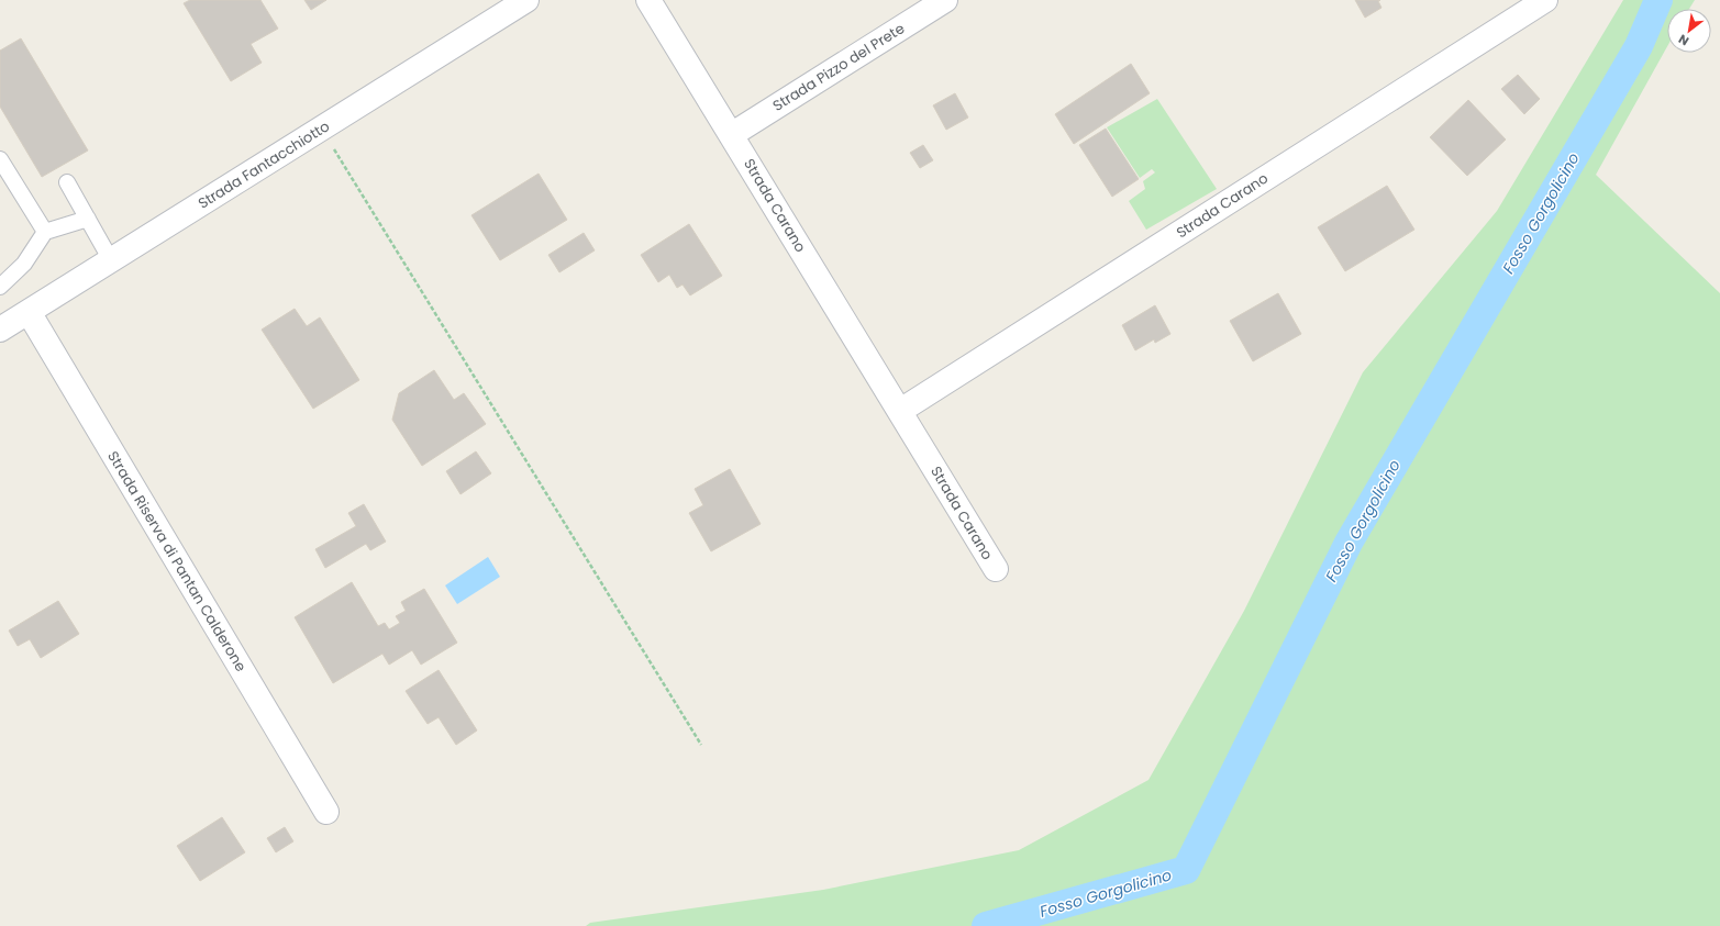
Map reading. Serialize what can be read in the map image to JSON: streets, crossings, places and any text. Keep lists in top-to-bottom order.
{
  "streets": {
    "street": [
      "Strada Pizzo del Prete",
      "Strada Fantacchiotto",
      "Strada Carano",
      "Strada Riserva di Pantan Calderone"
    ]
  },
  "crossings": [
    ["Strada Pizzo del Prete", "Strada Carano"],
    ["Strada Fantacchiotto", "Strada Riserva di Pantan Calderone"]
  ],
  "water": ["Fosso Gorgolicino"],
  "north": "bottom left"
}
